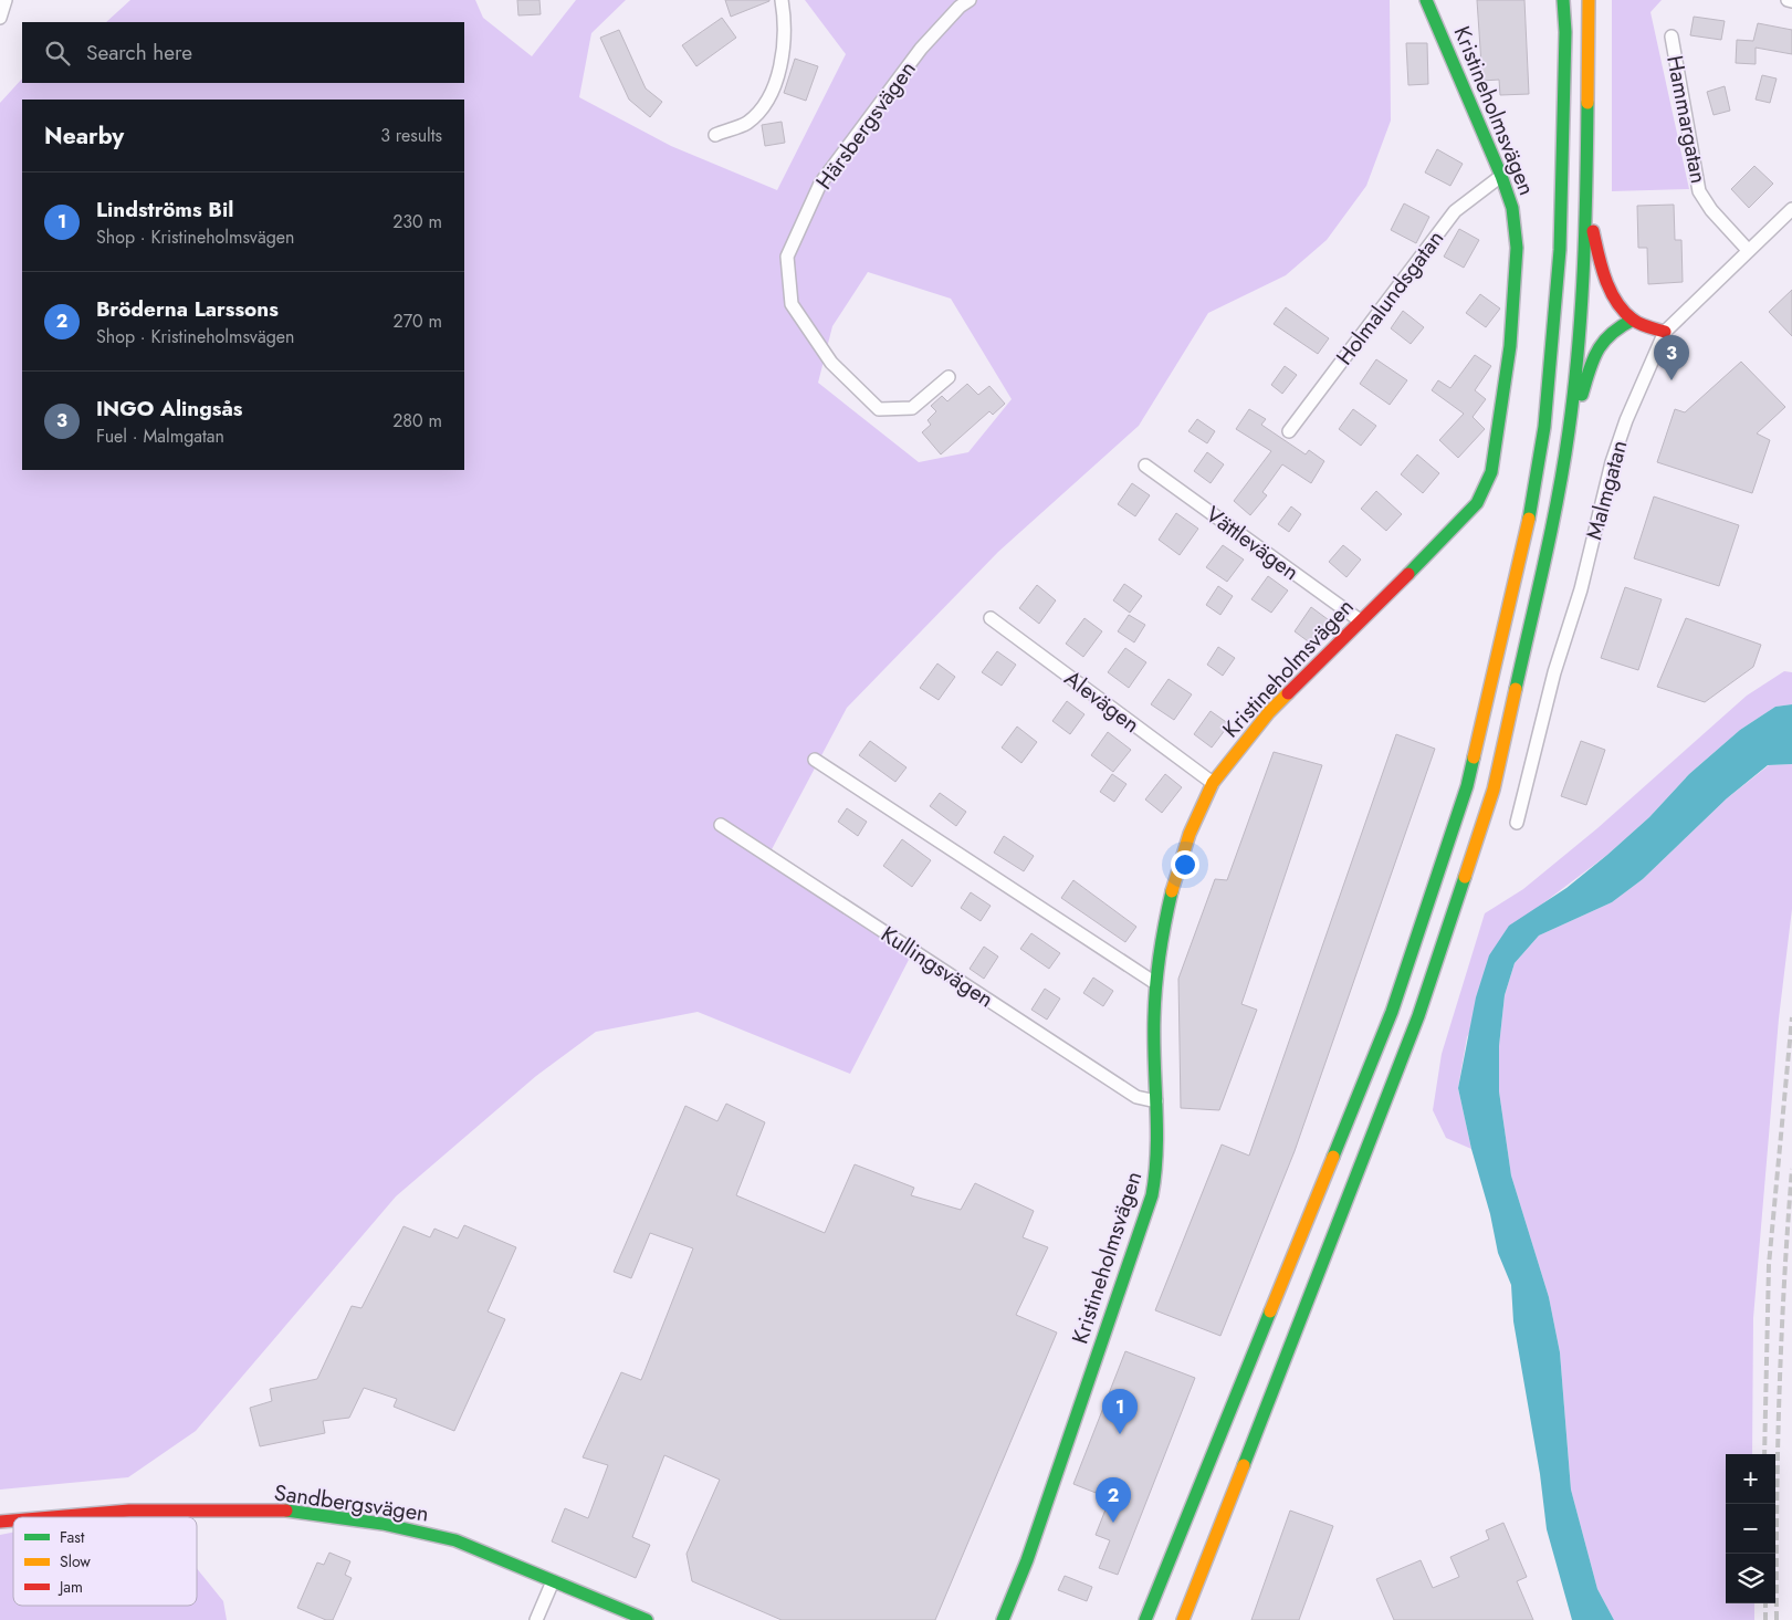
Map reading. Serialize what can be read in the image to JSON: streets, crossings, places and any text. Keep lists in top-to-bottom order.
{
  "streets": {
    "main road": ["Kristineholmsvägen", "Sandbergsvägen"],
    "street": [
      "Hammargatan",
      "Härsbergsvägen",
      "Holmalundsgatan",
      "Malmgatan",
      "Vättlevägen",
      "Alevägen",
      "Kullingsvägen"
    ]
  },
  "crossings": [
    ["Kristineholmsvägen", "Holmalundsgatan"],
    ["Kristineholmsvägen", "Vättlevägen"],
    ["Kristineholmsvägen", "Alevägen"],
    ["Kristineholmsvägen", "Kullingsvägen"],
    ["Hammargatan", "Malmgatan"]
  ],
  "legend": ["Fast", "Slow", "Jam"],
  "page": {
    "search": "Search here",
    "heading": ["Nearby", "3 results"],
    "list": [
      {
        "mark": "1",
        "name": "Lindströms Bil",
        "note": "Shop · Kristineholmsvägen",
        "value": "230 m"
      },
      {
        "mark": "2",
        "name": "Bröderna Larssons",
        "note": "Shop · Kristineholmsvägen",
        "value": "270 m"
      },
      {
        "mark": "3",
        "name": "INGO Alingsås",
        "note": "Fuel · Malmgatan",
        "value": "280 m"
      }
    ],
    "pins": ["3", "1", "2"],
    "map_buttons": ["+", "−"]
  }
}
